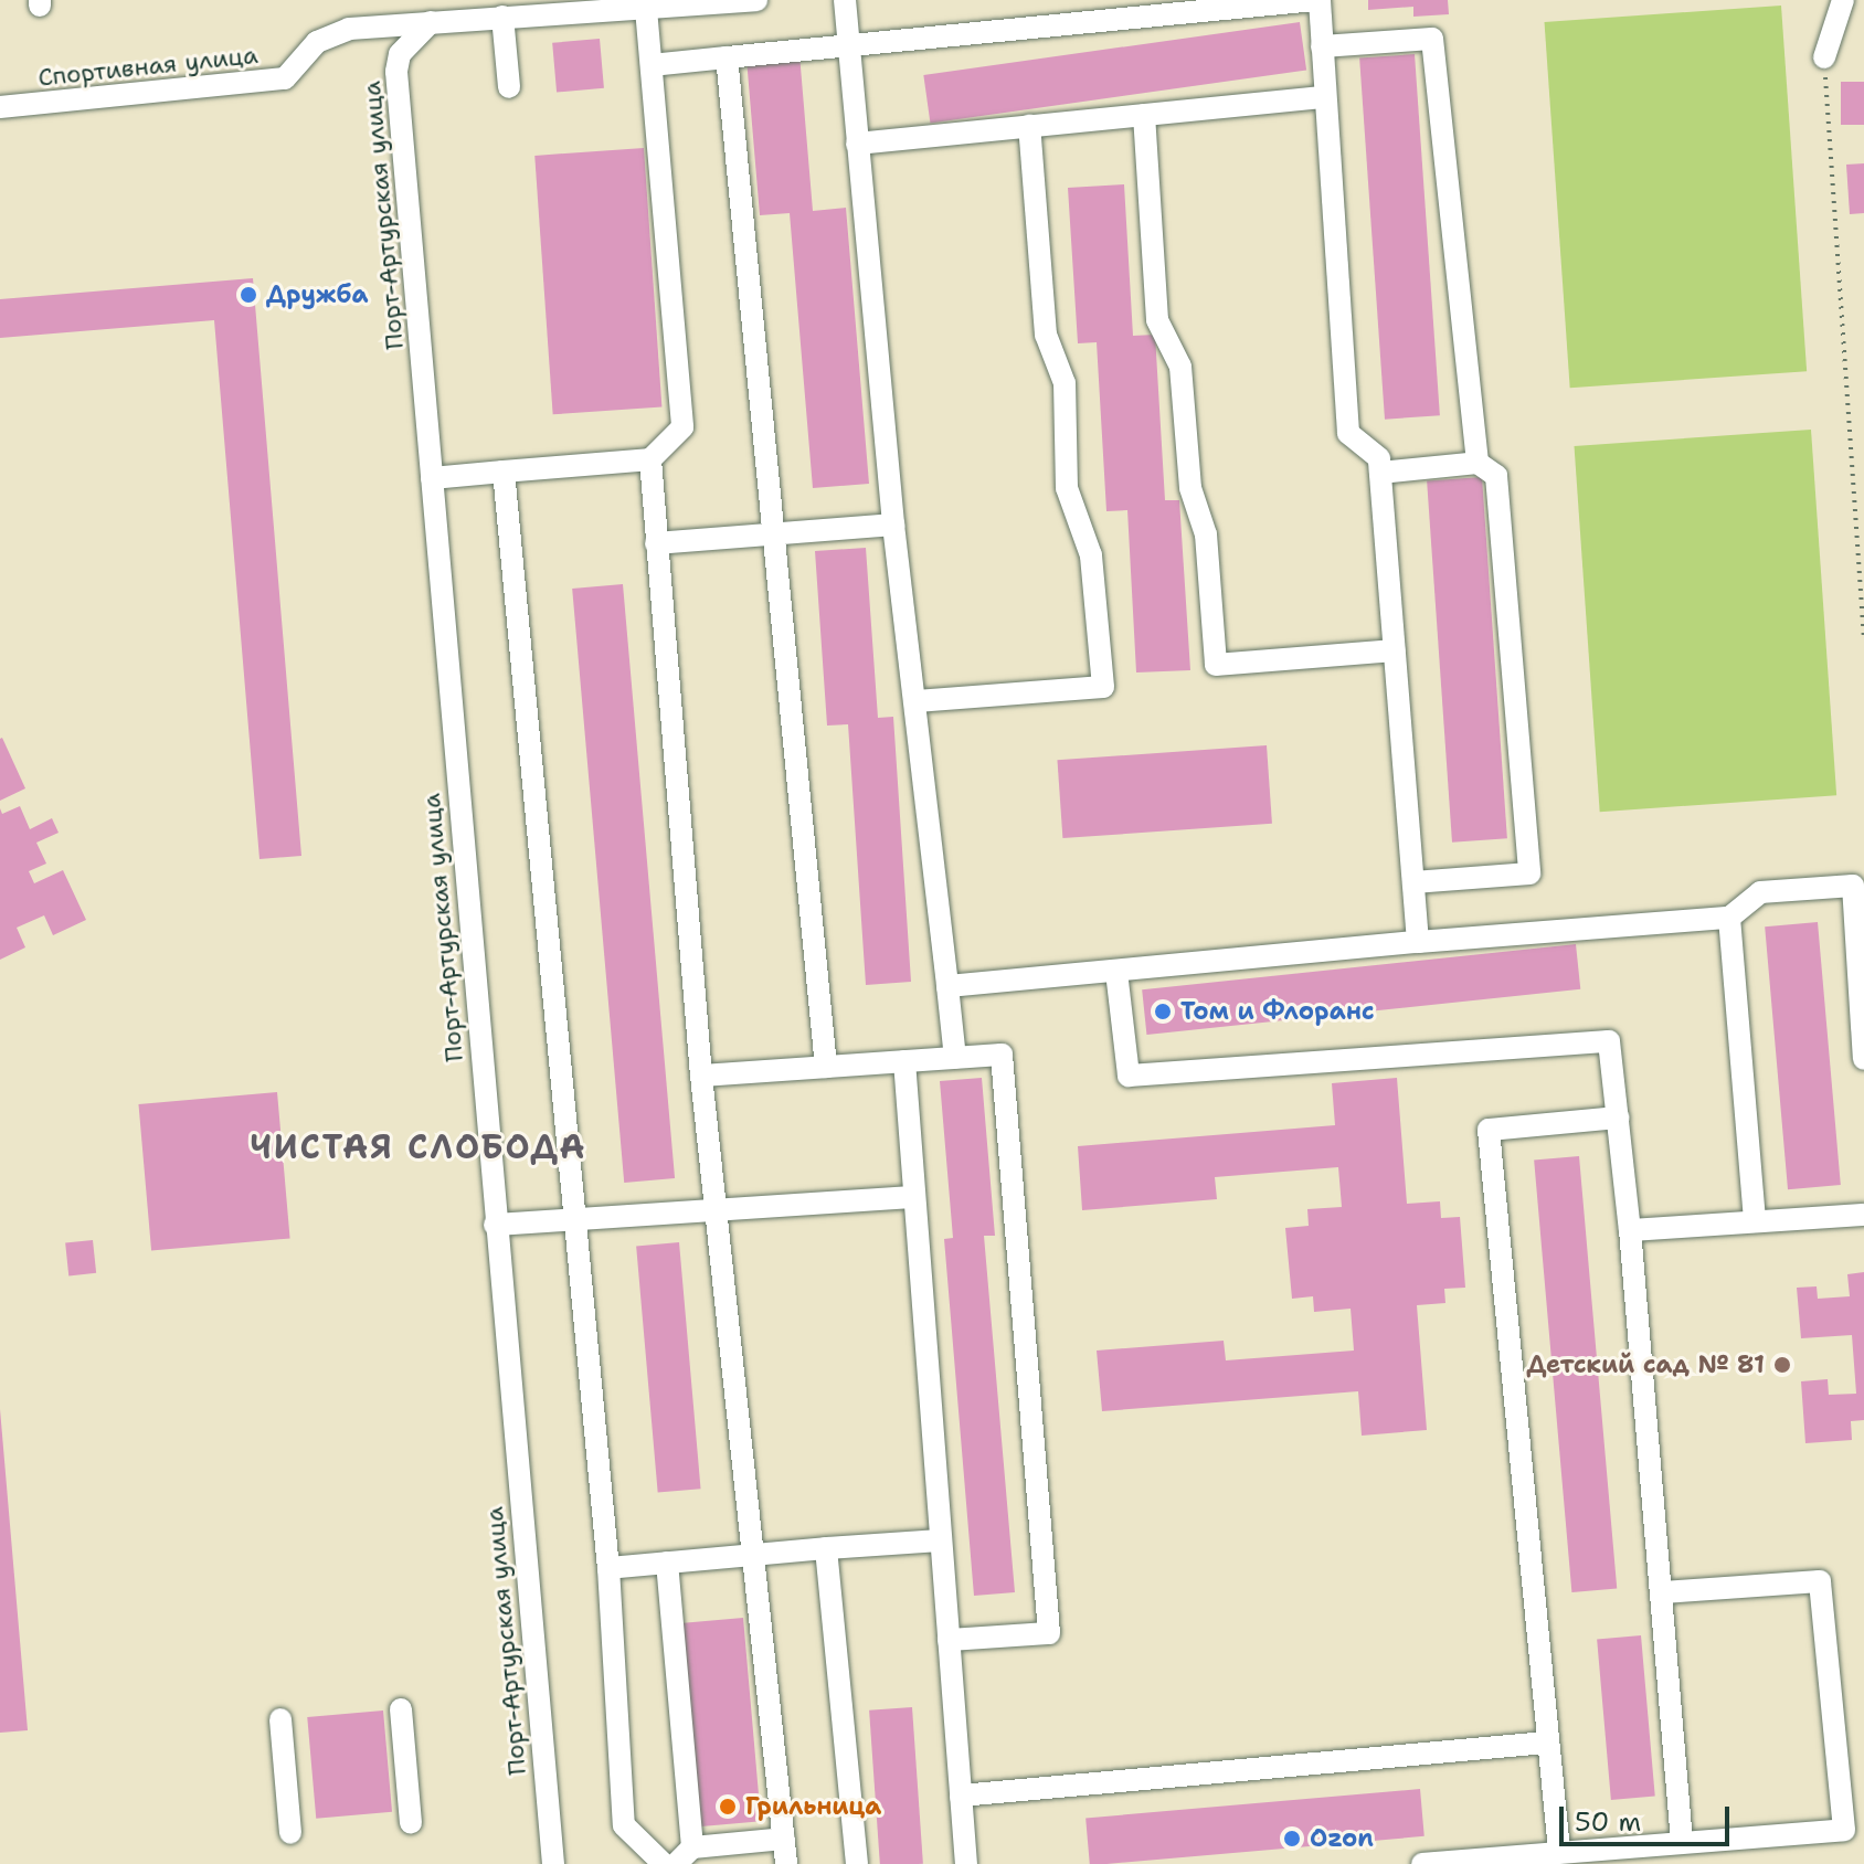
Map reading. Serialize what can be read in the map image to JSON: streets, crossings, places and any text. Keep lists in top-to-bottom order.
{
  "streets": {
    "street": ["Спортивная улица", "Порт-Артурская улица"]
  },
  "crossings": [
    ["Спортивная улица", "Порт-Артурская улица"]
  ],
  "districts": ["ЧИСТАЯ СЛОБОДА"],
  "places": [
    "Дружба",
    "Том и Флоранс",
    "Детский сад № 81",
    "Грильница",
    "Ozon"
  ],
  "scale_bar": "50 m"
}
